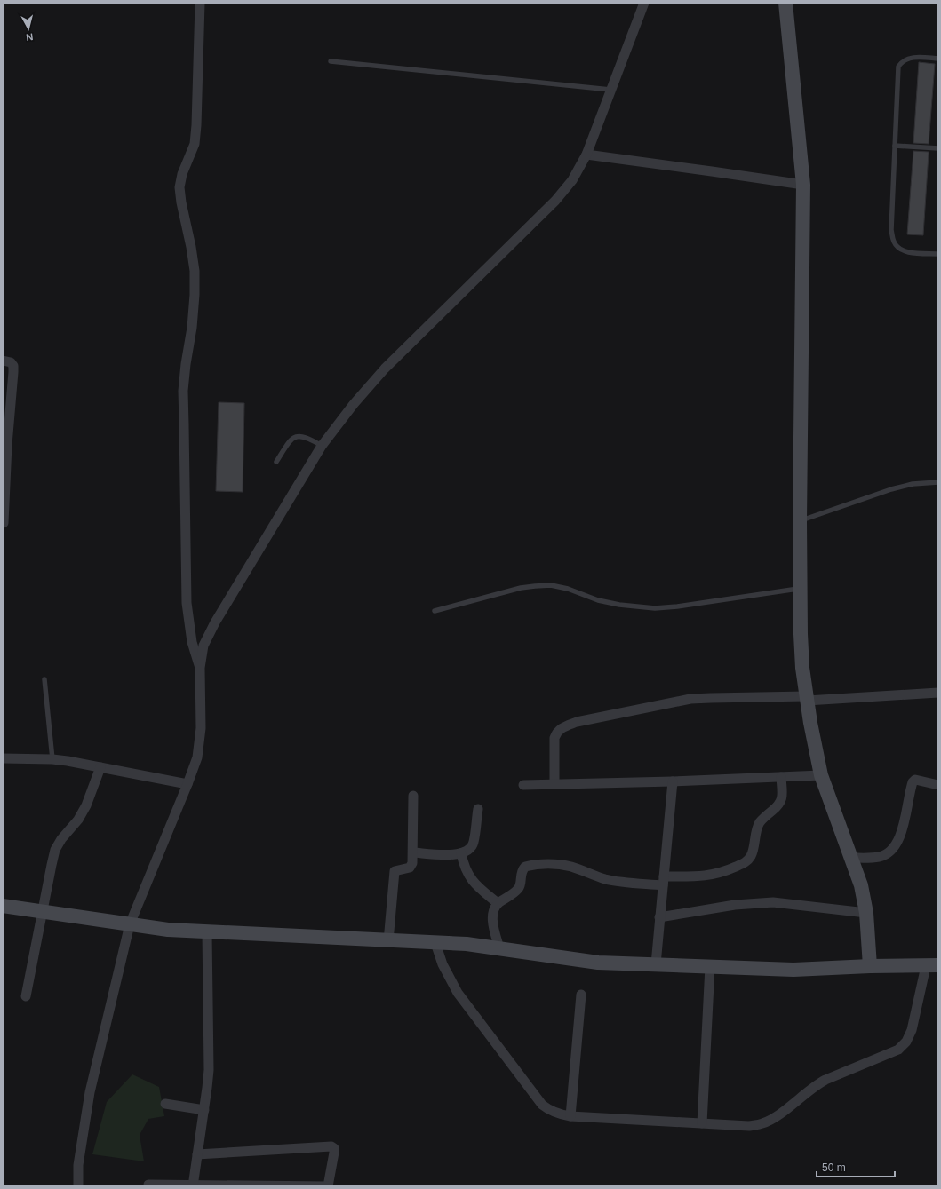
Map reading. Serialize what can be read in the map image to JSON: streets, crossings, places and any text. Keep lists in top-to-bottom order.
{
  "scale_bar": "50 m",
  "north": "bottom"
}
